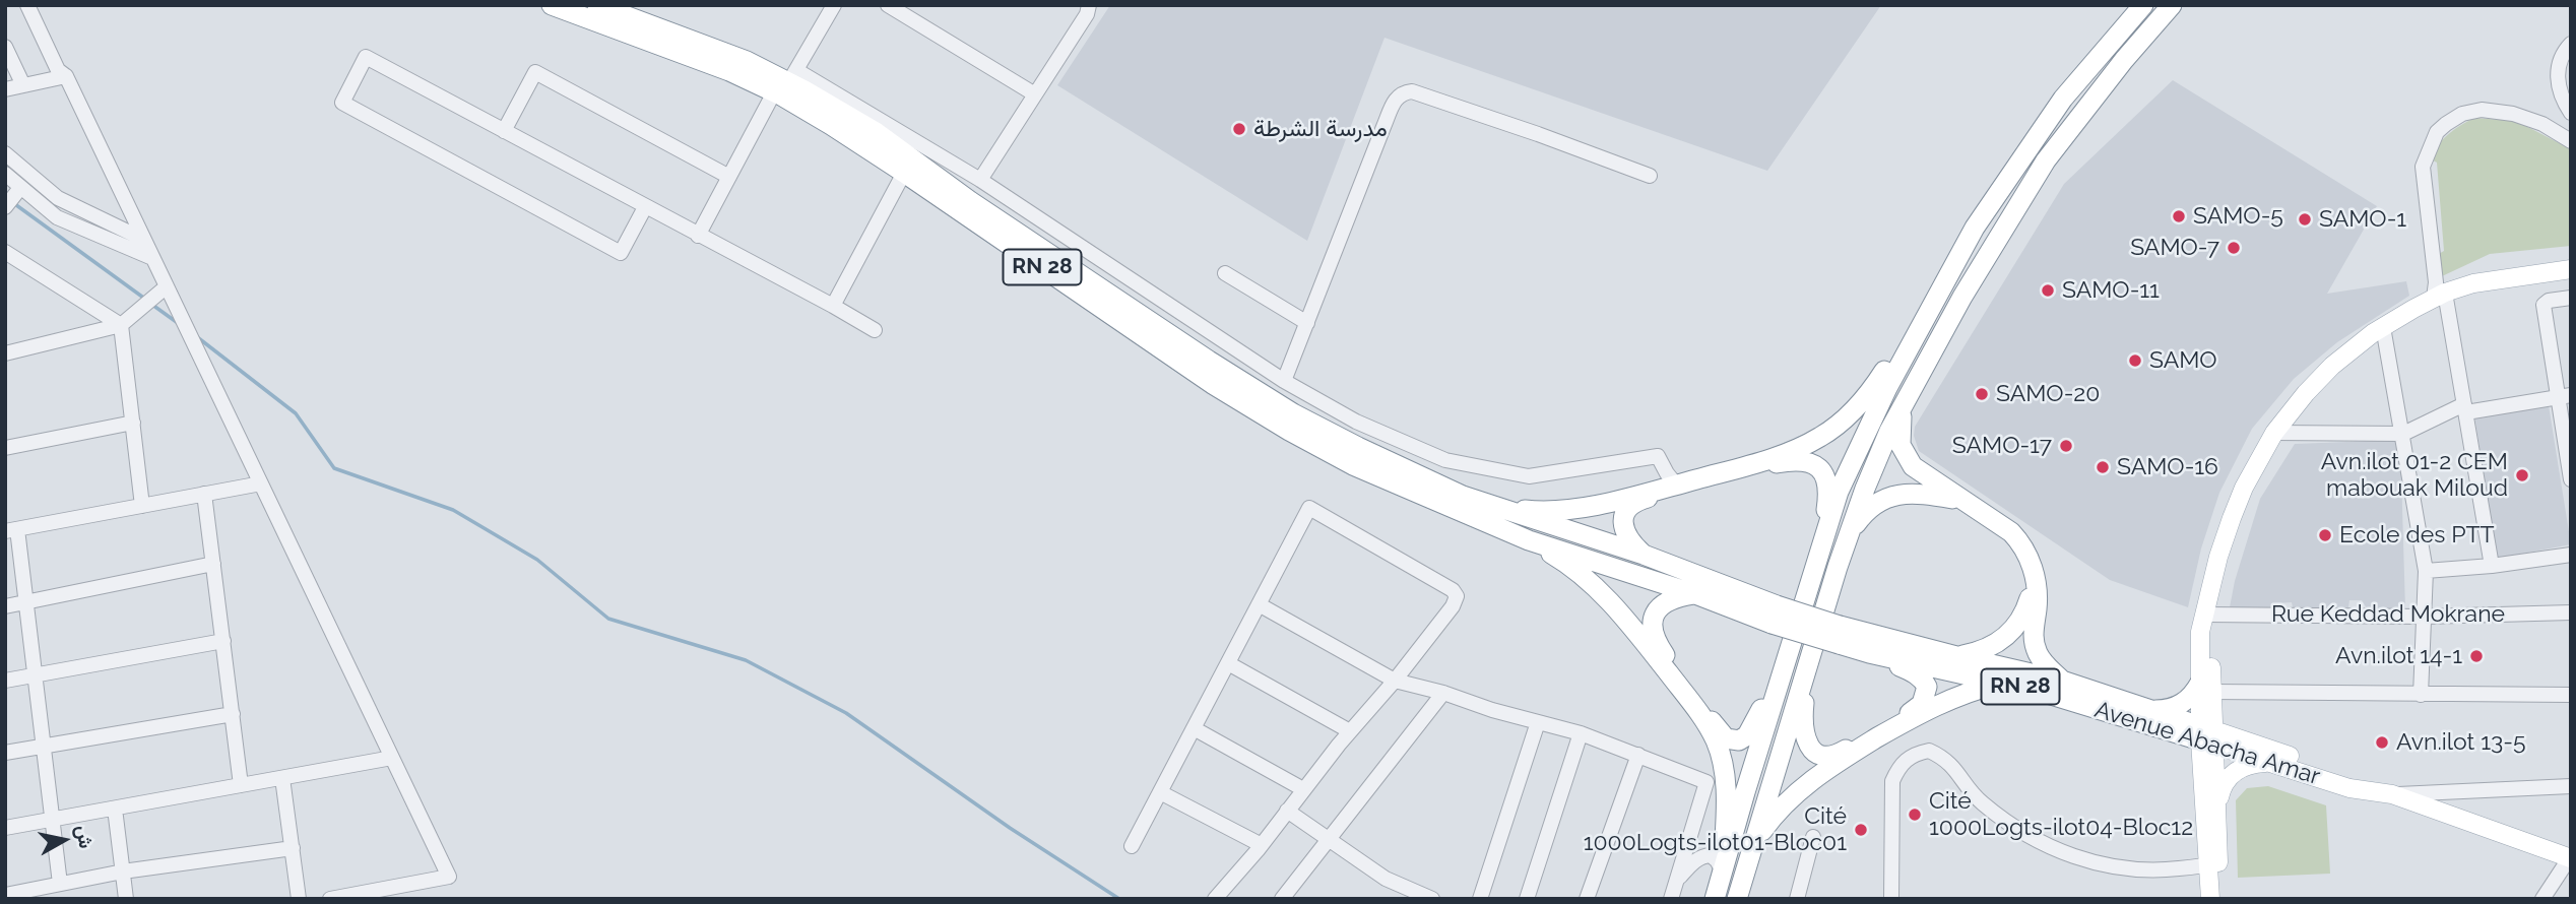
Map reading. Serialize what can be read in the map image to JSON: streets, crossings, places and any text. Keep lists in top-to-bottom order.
{
  "streets": {
    "highway": ["RN 28", "Avenue Abacha Amar"],
    "street": ["Rue Keddad Mokrane"]
  },
  "crossings": [
    ["RN 28", "Avenue Abacha Amar"]
  ],
  "places": [
    "مدرسة الشرطة",
    "SAMO-5",
    "SAMO-1",
    "SAMO-7",
    "SAMO-11",
    "SAMO",
    "SAMO-20",
    "SAMO-17",
    "SAMO-16",
    "Avn.ilot 01-2 CEM mabouak Miloud",
    "Ecole des PTT",
    "Avn.ilot 14-1",
    "Avn.ilot 13-5",
    "Cité 1000Logts-ilot04-Bloc12",
    "Cité 1000Logts-ilot01-Bloc01"
  ],
  "north": "right"
}
